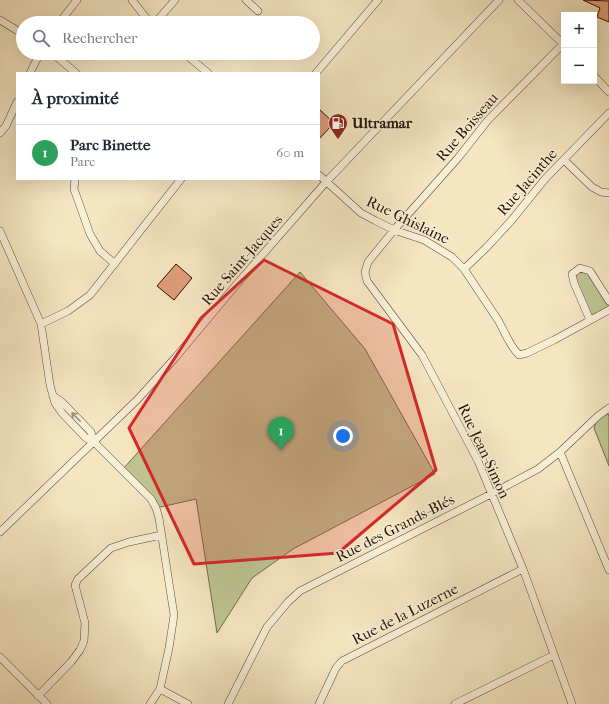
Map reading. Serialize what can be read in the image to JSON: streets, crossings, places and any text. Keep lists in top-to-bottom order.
{
  "streets": {
    "street": [
      "Rue Boisseau",
      "Rue Jacinthe",
      "Rue Ghislaine",
      "Rue Saint-Jacques",
      "Rue Jean-Simon",
      "Rue des Grands-Blés",
      "Rue de la Luzerne"
    ]
  },
  "crossings": [
    ["Rue Boisseau", "Rue Ghislaine"],
    ["Rue Boisseau", "Rue Jean-Simon"],
    ["Rue Jacinthe", "Rue Ghislaine"],
    ["Rue Ghislaine", "Rue Saint-Jacques"],
    ["Rue Ghislaine", "Rue Jean-Simon"],
    ["Rue Jean-Simon", "Rue des Grands-Blés"],
    ["Rue Jean-Simon", "Rue de la Luzerne"]
  ],
  "places": {
    "fuel station": ["Ultramar"]
  },
  "page": {
    "map_buttons": ["+", "−"],
    "search": "Rechercher",
    "heading": "À proximité",
    "list": [
      {
        "mark": "1",
        "name": "Parc Binette",
        "note": "Parc",
        "value": "60 m"
      }
    ],
    "pins": "1"
  }
}
